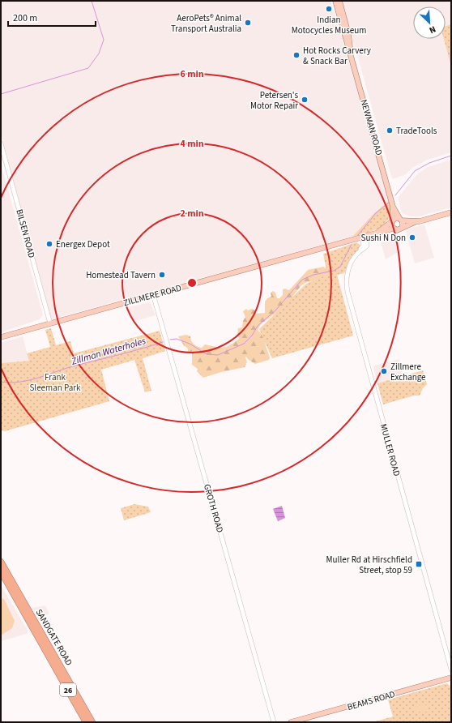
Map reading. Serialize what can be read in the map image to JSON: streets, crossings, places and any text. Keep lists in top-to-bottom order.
{
  "streets": {
    "highway": ["SANDGATE ROAD", "26"],
    "main road": ["NEWMAN ROAD", "ZILLMERE ROAD", "BEAMS ROAD"],
    "street": ["BILSEN ROAD", "MULLER ROAD", "GROTH ROAD"]
  },
  "crossings": [
    ["NEWMAN ROAD", "ZILLMERE ROAD"],
    ["BILSEN ROAD", "ZILLMERE ROAD"],
    ["ZILLMERE ROAD", "MULLER ROAD"],
    ["ZILLMERE ROAD", "GROTH ROAD"]
  ],
  "water": ["Zillman Waterholes"],
  "parks": ["Frank Sleeman Park"],
  "places": {
    "other": [
      "Indian Motocycles Museum",
      "AeroPets® Animal Transport Australia",
      "Hot Rocks Carvery & Snack Bar",
      "Petersen's Motor Repair",
      "TradeTools",
      "Sushi N Don",
      "Energex Depot",
      "Homestead Tavern",
      "Zillmere Exchange"
    ],
    "transit": ["Muller Rd at Hirschfield Street, stop 59"]
  },
  "scale_bar": "200 m",
  "north": "bottom right",
  "rings": ["6 min", "4 min", "2 min"]
}
